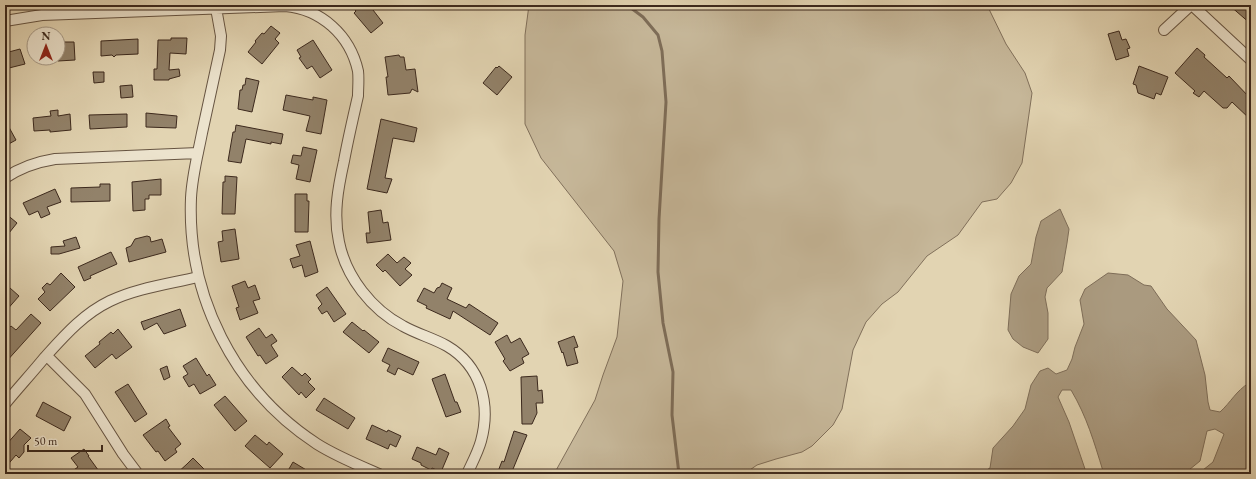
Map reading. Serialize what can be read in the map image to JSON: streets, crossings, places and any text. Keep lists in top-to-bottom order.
{
  "scale_bar": "50 m",
  "north": "top"
}
